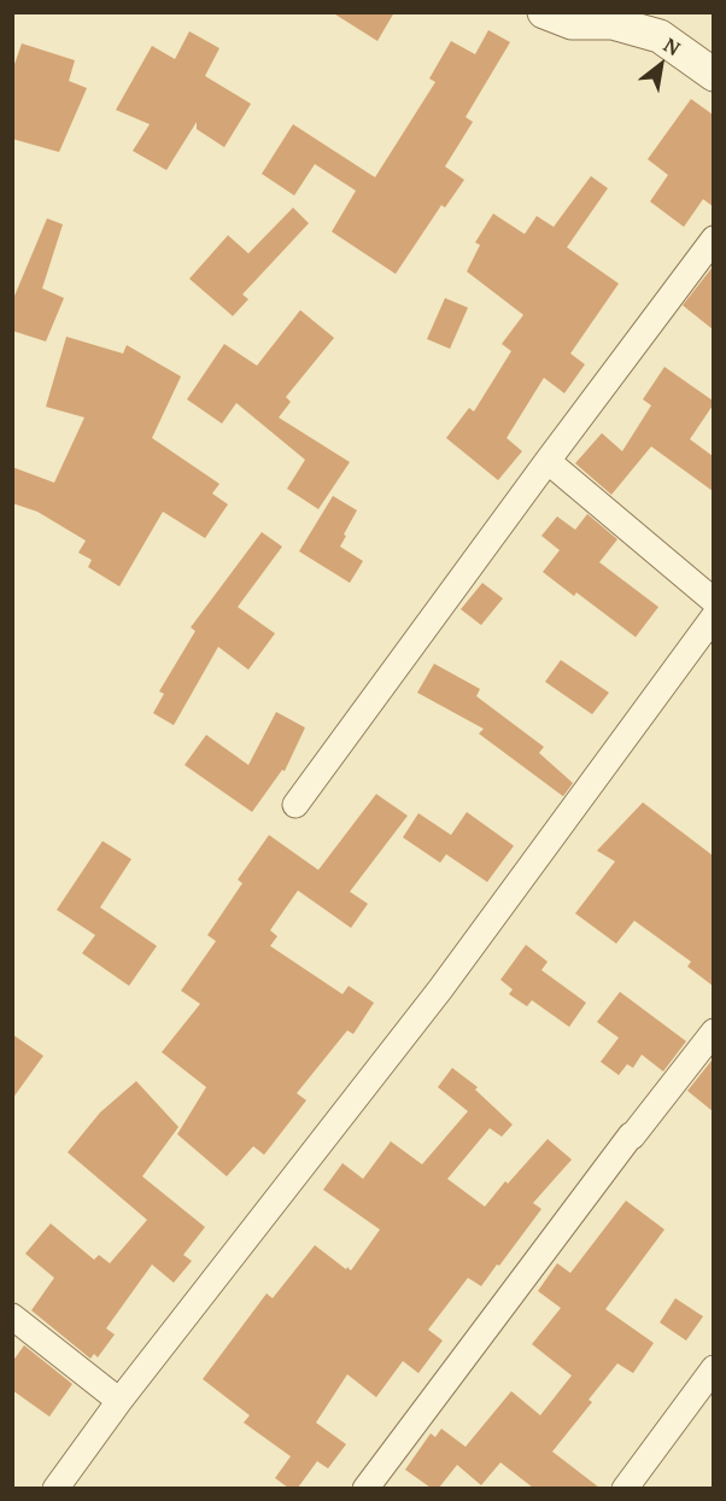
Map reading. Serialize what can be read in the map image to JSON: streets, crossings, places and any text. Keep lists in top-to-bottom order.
{
  "north": "top right"
}
